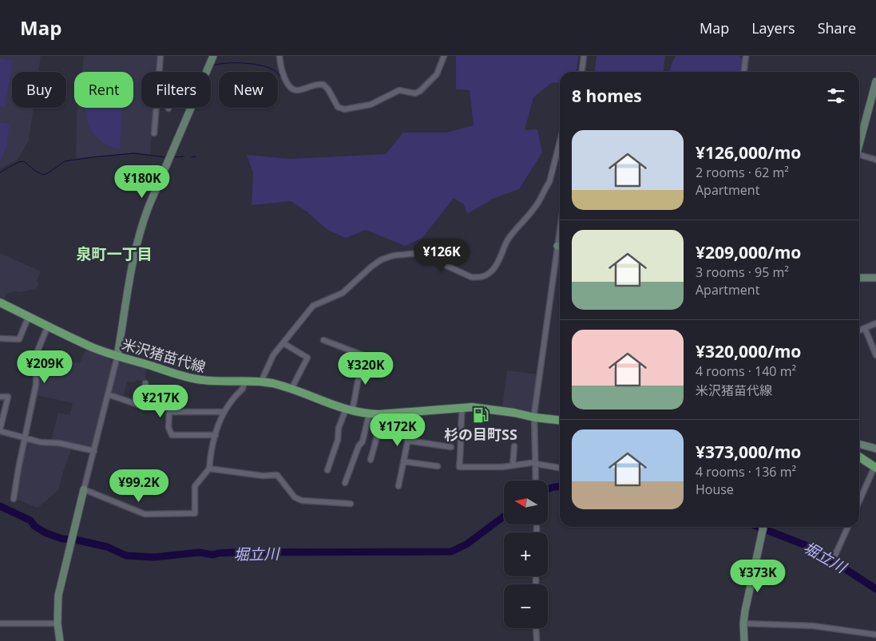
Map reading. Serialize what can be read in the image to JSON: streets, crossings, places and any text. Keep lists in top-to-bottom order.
{
  "streets": {
    "main road": ["米沢猪苗代線"]
  },
  "districts": ["泉町一丁目"],
  "water": ["堀立川"],
  "places": {
    "fuel station": ["杉の目町SS"]
  },
  "north": "left",
  "page": {
    "header": "Map",
    "nav": ["Map", "Layers", "Share"],
    "chip": [
      "Buy",
      "Rent",
      "Filters",
      "New"
    ],
    "heading": "8 homes",
    "list": [
      {
        "name": "¥126,000/mo",
        "note": "2 rooms · 62 m² · Apartment"
      },
      {
        "name": "¥209,000/mo",
        "note": "3 rooms · 95 m² · Apartment"
      },
      {
        "name": "¥320,000/mo",
        "note": "4 rooms · 140 m² · 米沢猪苗代線"
      },
      {
        "name": "¥373,000/mo",
        "note": "4 rooms · 136 m² · House"
      }
    ],
    "price": [
      "¥180K",
      "¥126K",
      "¥209K",
      "¥320K",
      "¥217K",
      "¥172K",
      "¥99.2K",
      "¥373K"
    ],
    "map_buttons": ["+", "−"]
  }
}
